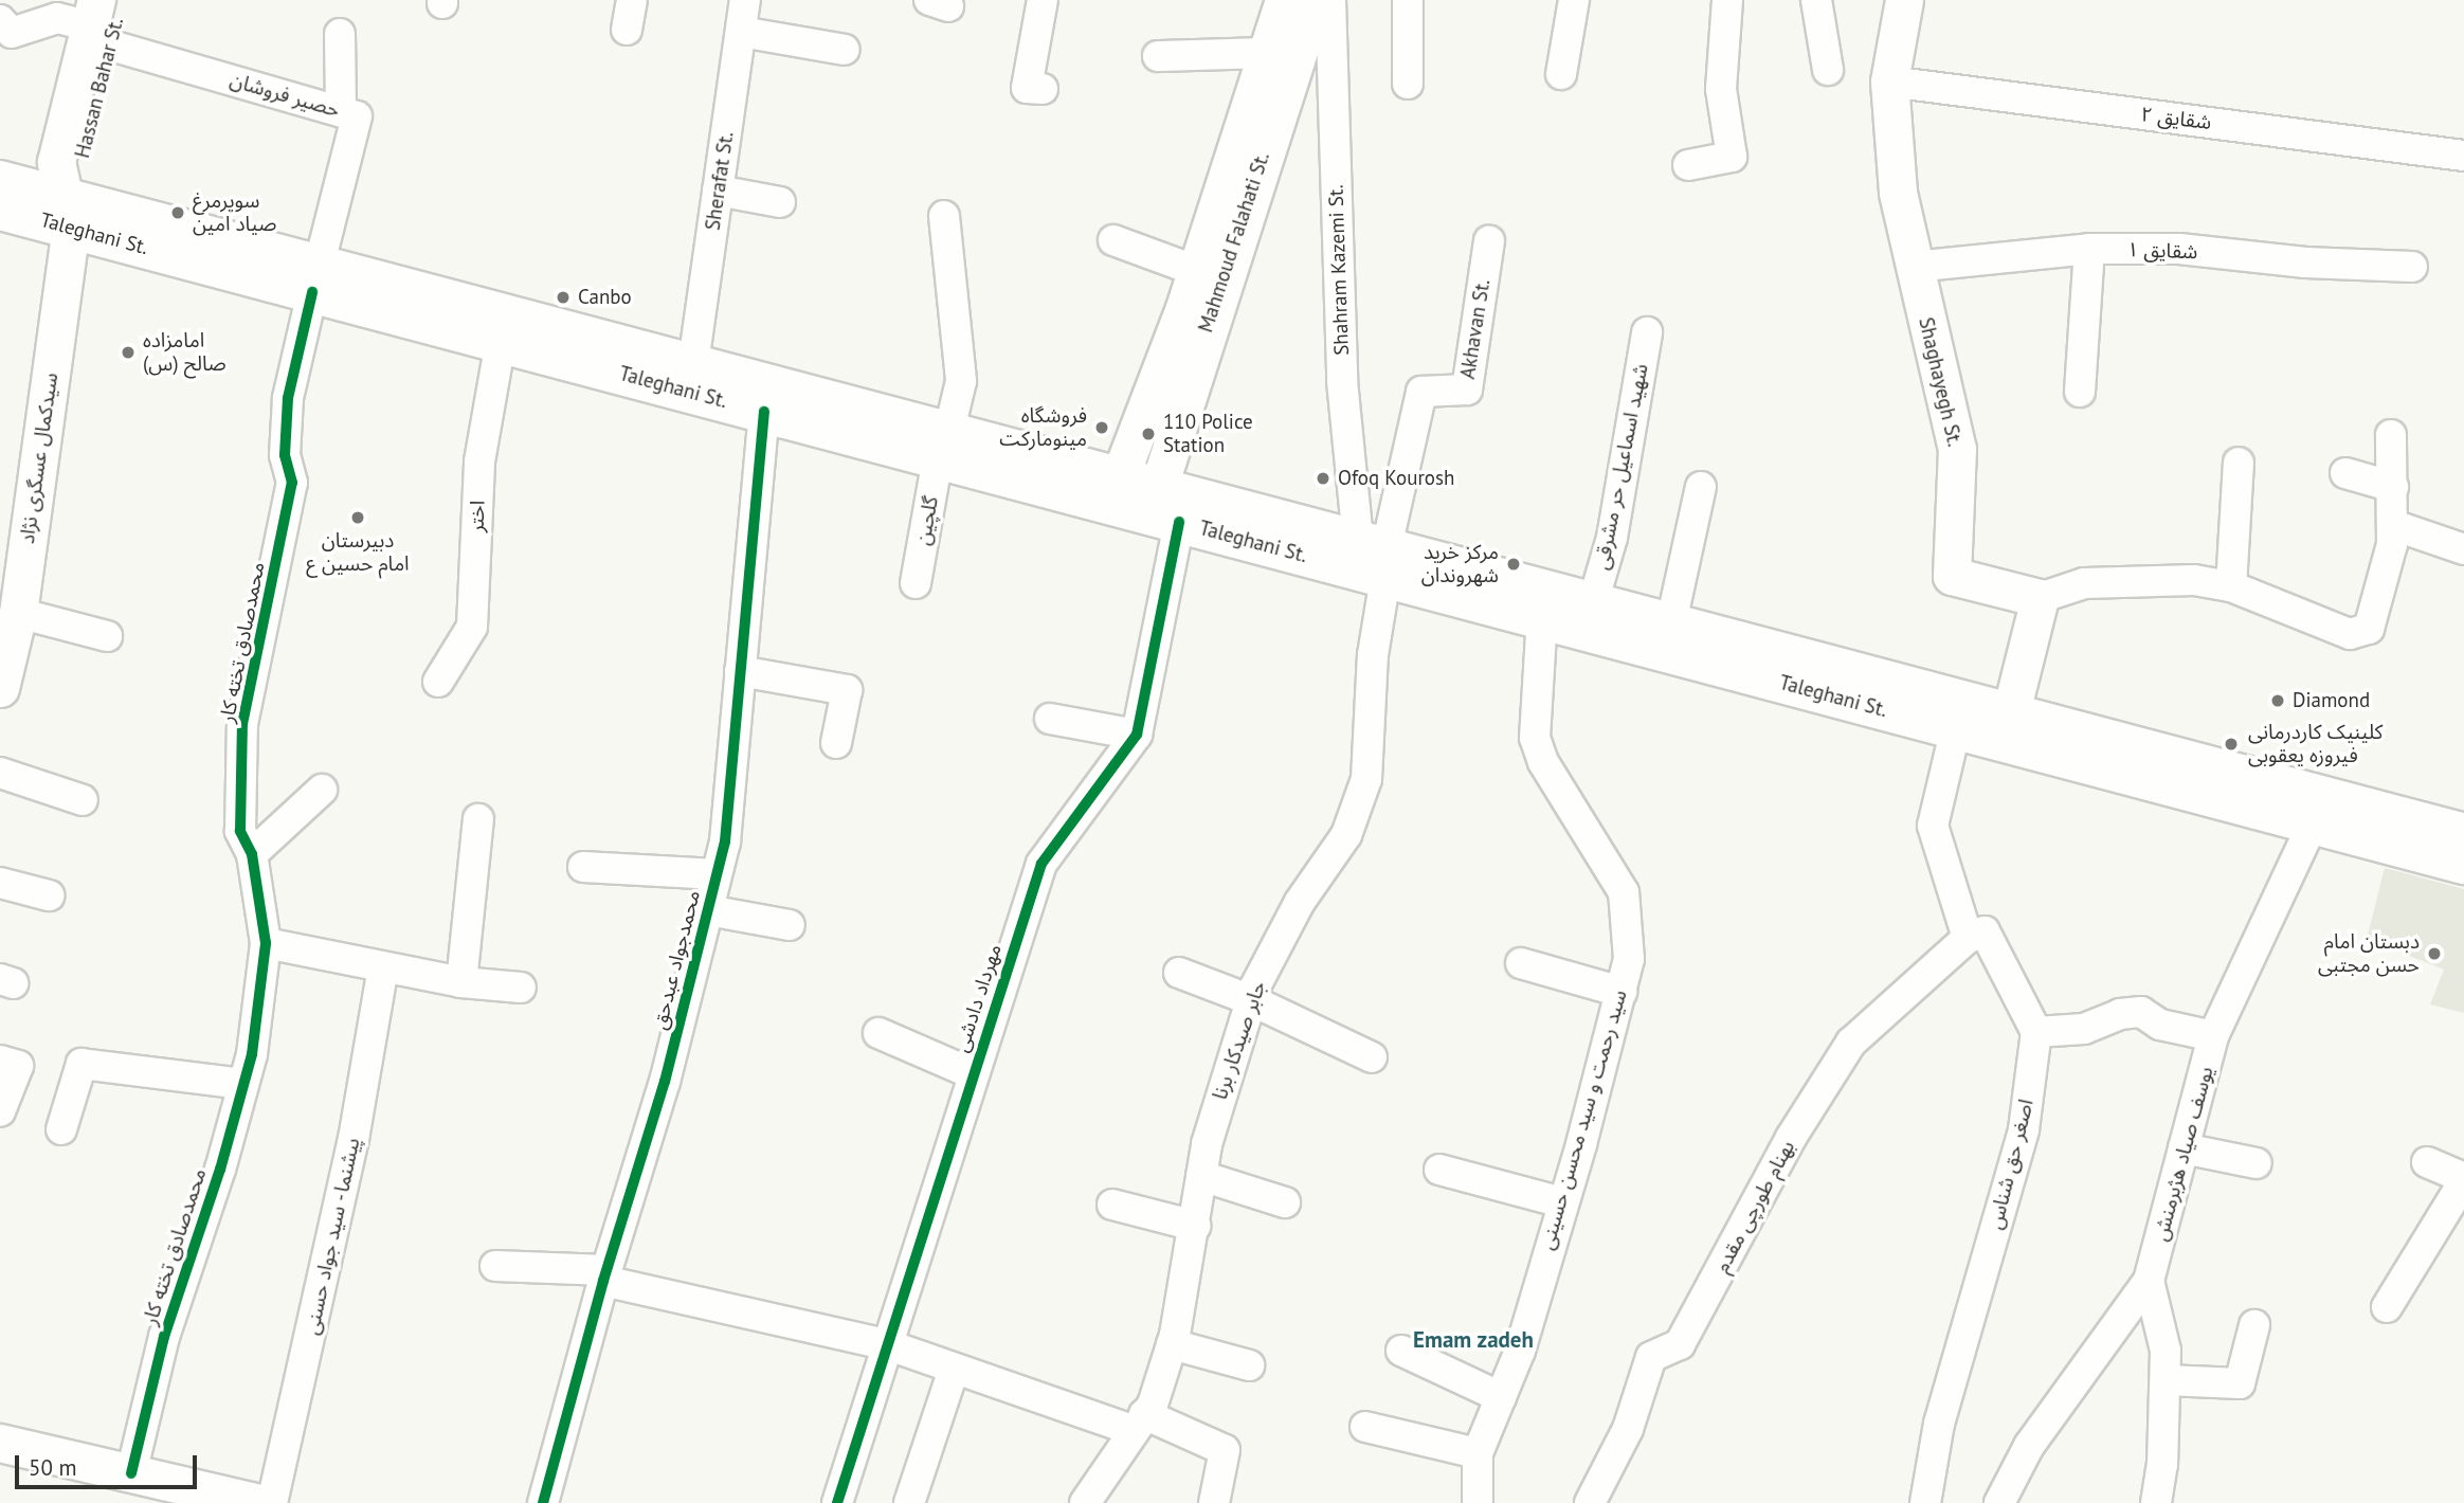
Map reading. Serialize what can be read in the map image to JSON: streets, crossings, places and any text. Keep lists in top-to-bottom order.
{
  "streets": {
    "main road": ["Taleghani St."],
    "street": [
      "Hassan Bahar St.",
      "حصیر فروشان",
      "شقایق ۲",
      "Sherafat St.",
      "Mahmoud Falahati St.",
      "شقایق ۱",
      "Shahram Kazemi St.",
      "Akhavan St.",
      "Shaghayegh St.",
      "سیدکمال عسگری نژاد",
      "شهید اسماعیل حر مشرقی",
      "اختر",
      "گلچین",
      "محمدصادق تخته کار",
      "محمدجواد عبدحق",
      "مهرداد دادشی",
      "جابر صیدکار برنا",
      "سید رحمت و سید محسن حسینی",
      "یوسف صیاد هژبرمنش",
      "اصغر حق شناس",
      "بهنام طورچی مقدم",
      "پیشنما - سید جواد حسنی"
    ]
  },
  "crossings": [
    ["Hassan Bahar St.", "حصیر فروشان"],
    ["Hassan Bahar St.", "Taleghani St."],
    ["Hassan Bahar St.", "سیدکمال عسگری نژاد"],
    ["حصیر فروشان", "Taleghani St."],
    ["حصیر فروشان", "محمدصادق تخته کار"],
    ["شقایق ۲", "Shaghayegh St."],
    ["Sherafat St.", "Taleghani St."],
    ["Taleghani St.", "Mahmoud Falahati St."],
    ["Taleghani St.", "Shahram Kazemi St."],
    ["Taleghani St.", "Akhavan St."],
    ["Taleghani St.", "سیدکمال عسگری نژاد"],
    ["Taleghani St.", "شهید اسماعیل حر مشرقی"],
    ["Taleghani St.", "اختر"],
    ["Taleghani St.", "گلچین"],
    ["Taleghani St.", "محمدصادق تخته کار"],
    ["Taleghani St.", "محمدجواد عبدحق"],
    ["Taleghani St.", "مهرداد دادشی"],
    ["Taleghani St.", "جابر صیدکار برنا"],
    ["Taleghani St.", "سید رحمت و سید محسن حسینی"],
    ["Taleghani St.", "یوسف صیاد هژبرمنش"],
    ["Mahmoud Falahati St.", "مهرداد دادشی"],
    ["شقایق ۱", "Shaghayegh St."],
    ["Shahram Kazemi St.", "Akhavan St."],
    ["Shahram Kazemi St.", "جابر صیدکار برنا"],
    ["Akhavan St.", "جابر صیدکار برنا"]
  ],
  "districts": ["Emam zadeh"],
  "places": [
    "سوپرمرغ صیاد امین",
    "Canbo",
    "امامزاده صالح (س)",
    "فروشگاه مینومارکت",
    "110 Police Station",
    "Ofoq Kourosh",
    "دبیرستان امام حسین ع",
    "مرکز خرید شهروندان",
    "Diamond",
    "کلینیک کاردرمانی فیروزه یعقوبی",
    "دبستان امام حسن مجتبی"
  ],
  "scale_bar": "50 m"
}
